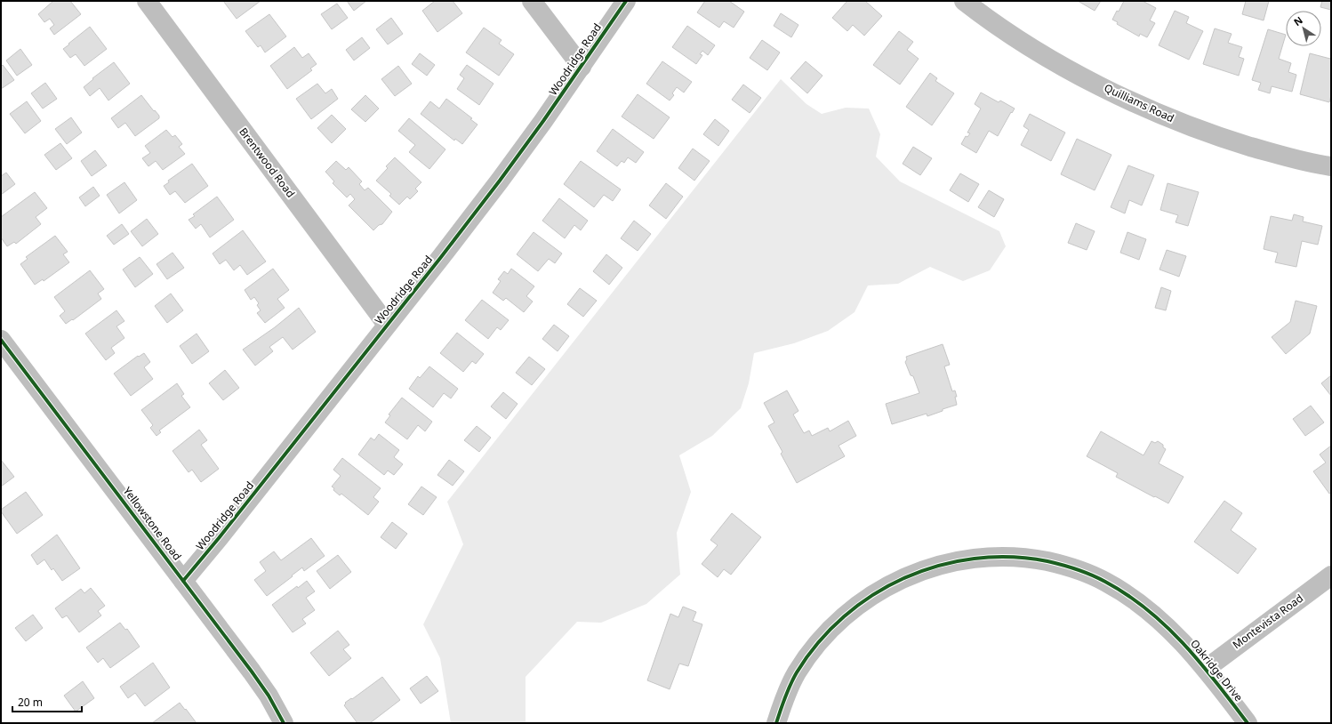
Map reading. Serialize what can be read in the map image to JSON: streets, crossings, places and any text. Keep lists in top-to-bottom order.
{
  "streets": {
    "street": [
      "Woodridge Road",
      "Quilliams Road",
      "Brentwood Road",
      "Yellowstone Road",
      "Montevista Road",
      "Oakridge Drive"
    ]
  },
  "crossings": [
    ["Woodridge Road", "Brentwood Road"],
    ["Woodridge Road", "Yellowstone Road"],
    ["Montevista Road", "Oakridge Drive"]
  ],
  "scale_bar": "20 m",
  "north": "top left"
}
